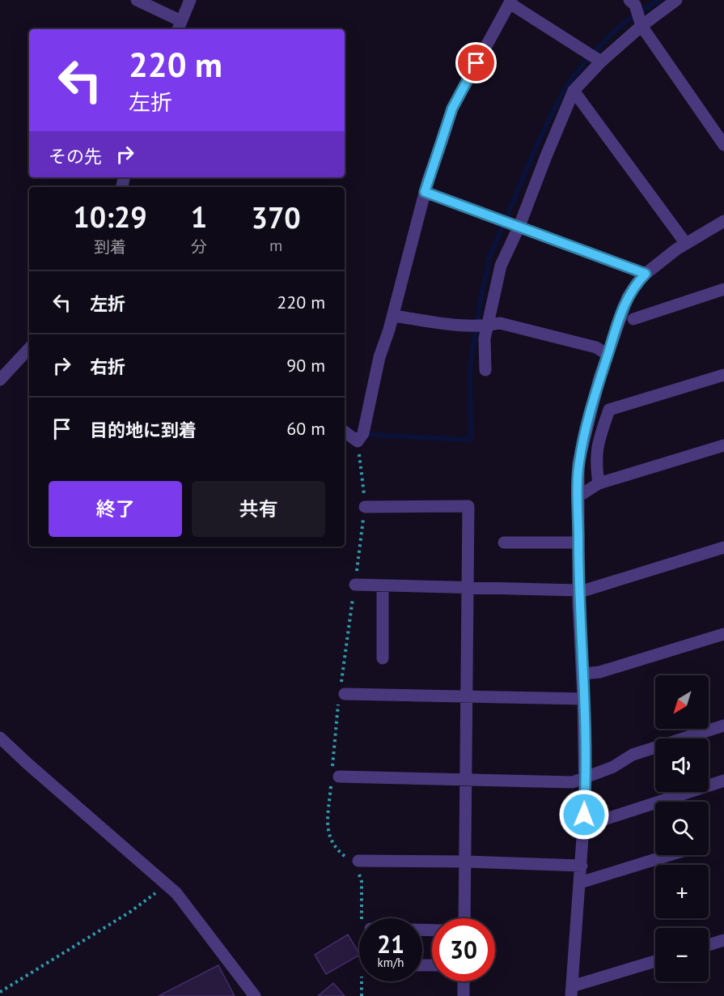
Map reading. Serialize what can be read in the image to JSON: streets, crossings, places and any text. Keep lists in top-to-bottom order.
{
  "north": "bottom left",
  "page": {
    "turn": ["220 m", "左折"],
    "then": "その先",
    "eta": [
      "10:29",
      "到着",
      "1",
      "分",
      "370",
      "m"
    ],
    "list": [
      {
        "name": "左折",
        "value": "220 m"
      },
      {
        "name": "右折",
        "value": "90 m"
      },
      {
        "name": "目的地に到着",
        "value": "60 m"
      }
    ],
    "buttons": ["終了", "共有"],
    "map_buttons": ["+", "−"],
    "speed": "21 km/h",
    "limit": "30"
  }
}
